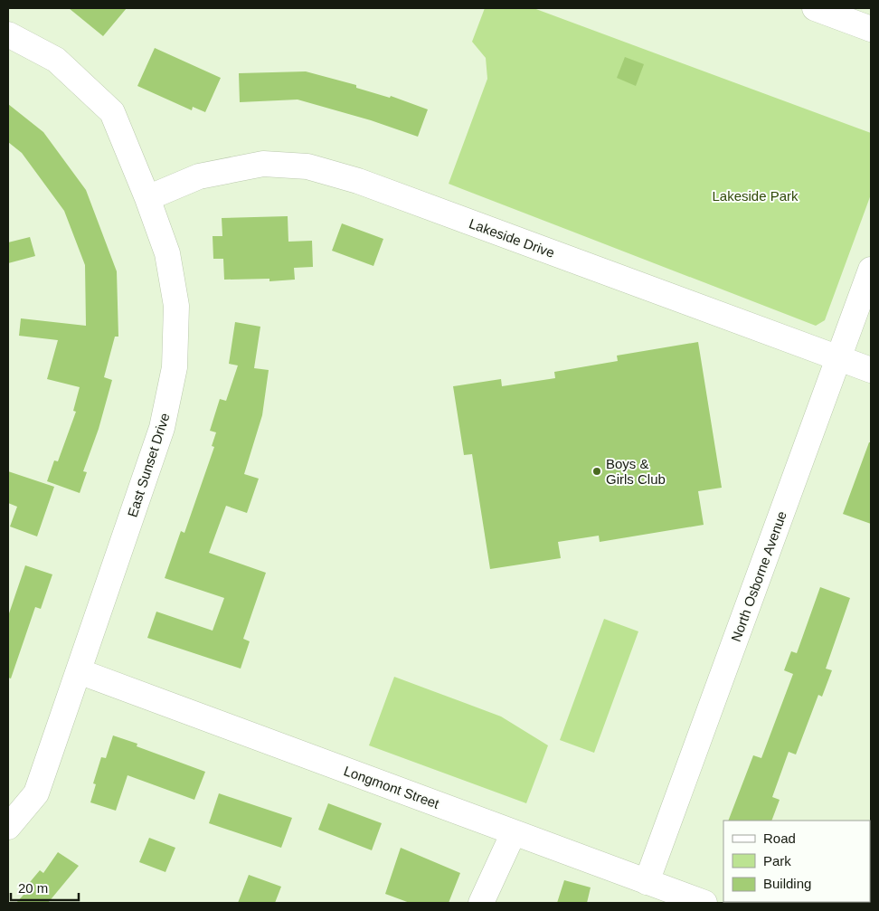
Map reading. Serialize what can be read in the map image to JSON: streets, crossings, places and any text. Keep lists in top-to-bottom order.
{
  "streets": {
    "street": [
      "Lakeside Drive",
      "East Sunset Drive",
      "North Osborne Avenue",
      "Longmont Street"
    ]
  },
  "crossings": [
    ["Lakeside Drive", "East Sunset Drive"],
    ["Lakeside Drive", "North Osborne Avenue"],
    ["East Sunset Drive", "Longmont Street"],
    ["North Osborne Avenue", "Longmont Street"]
  ],
  "parks": ["Lakeside Park"],
  "places": ["Boys & Girls Club"],
  "legend": ["Road", "Park", "Building"],
  "scale_bar": "20 m"
}
